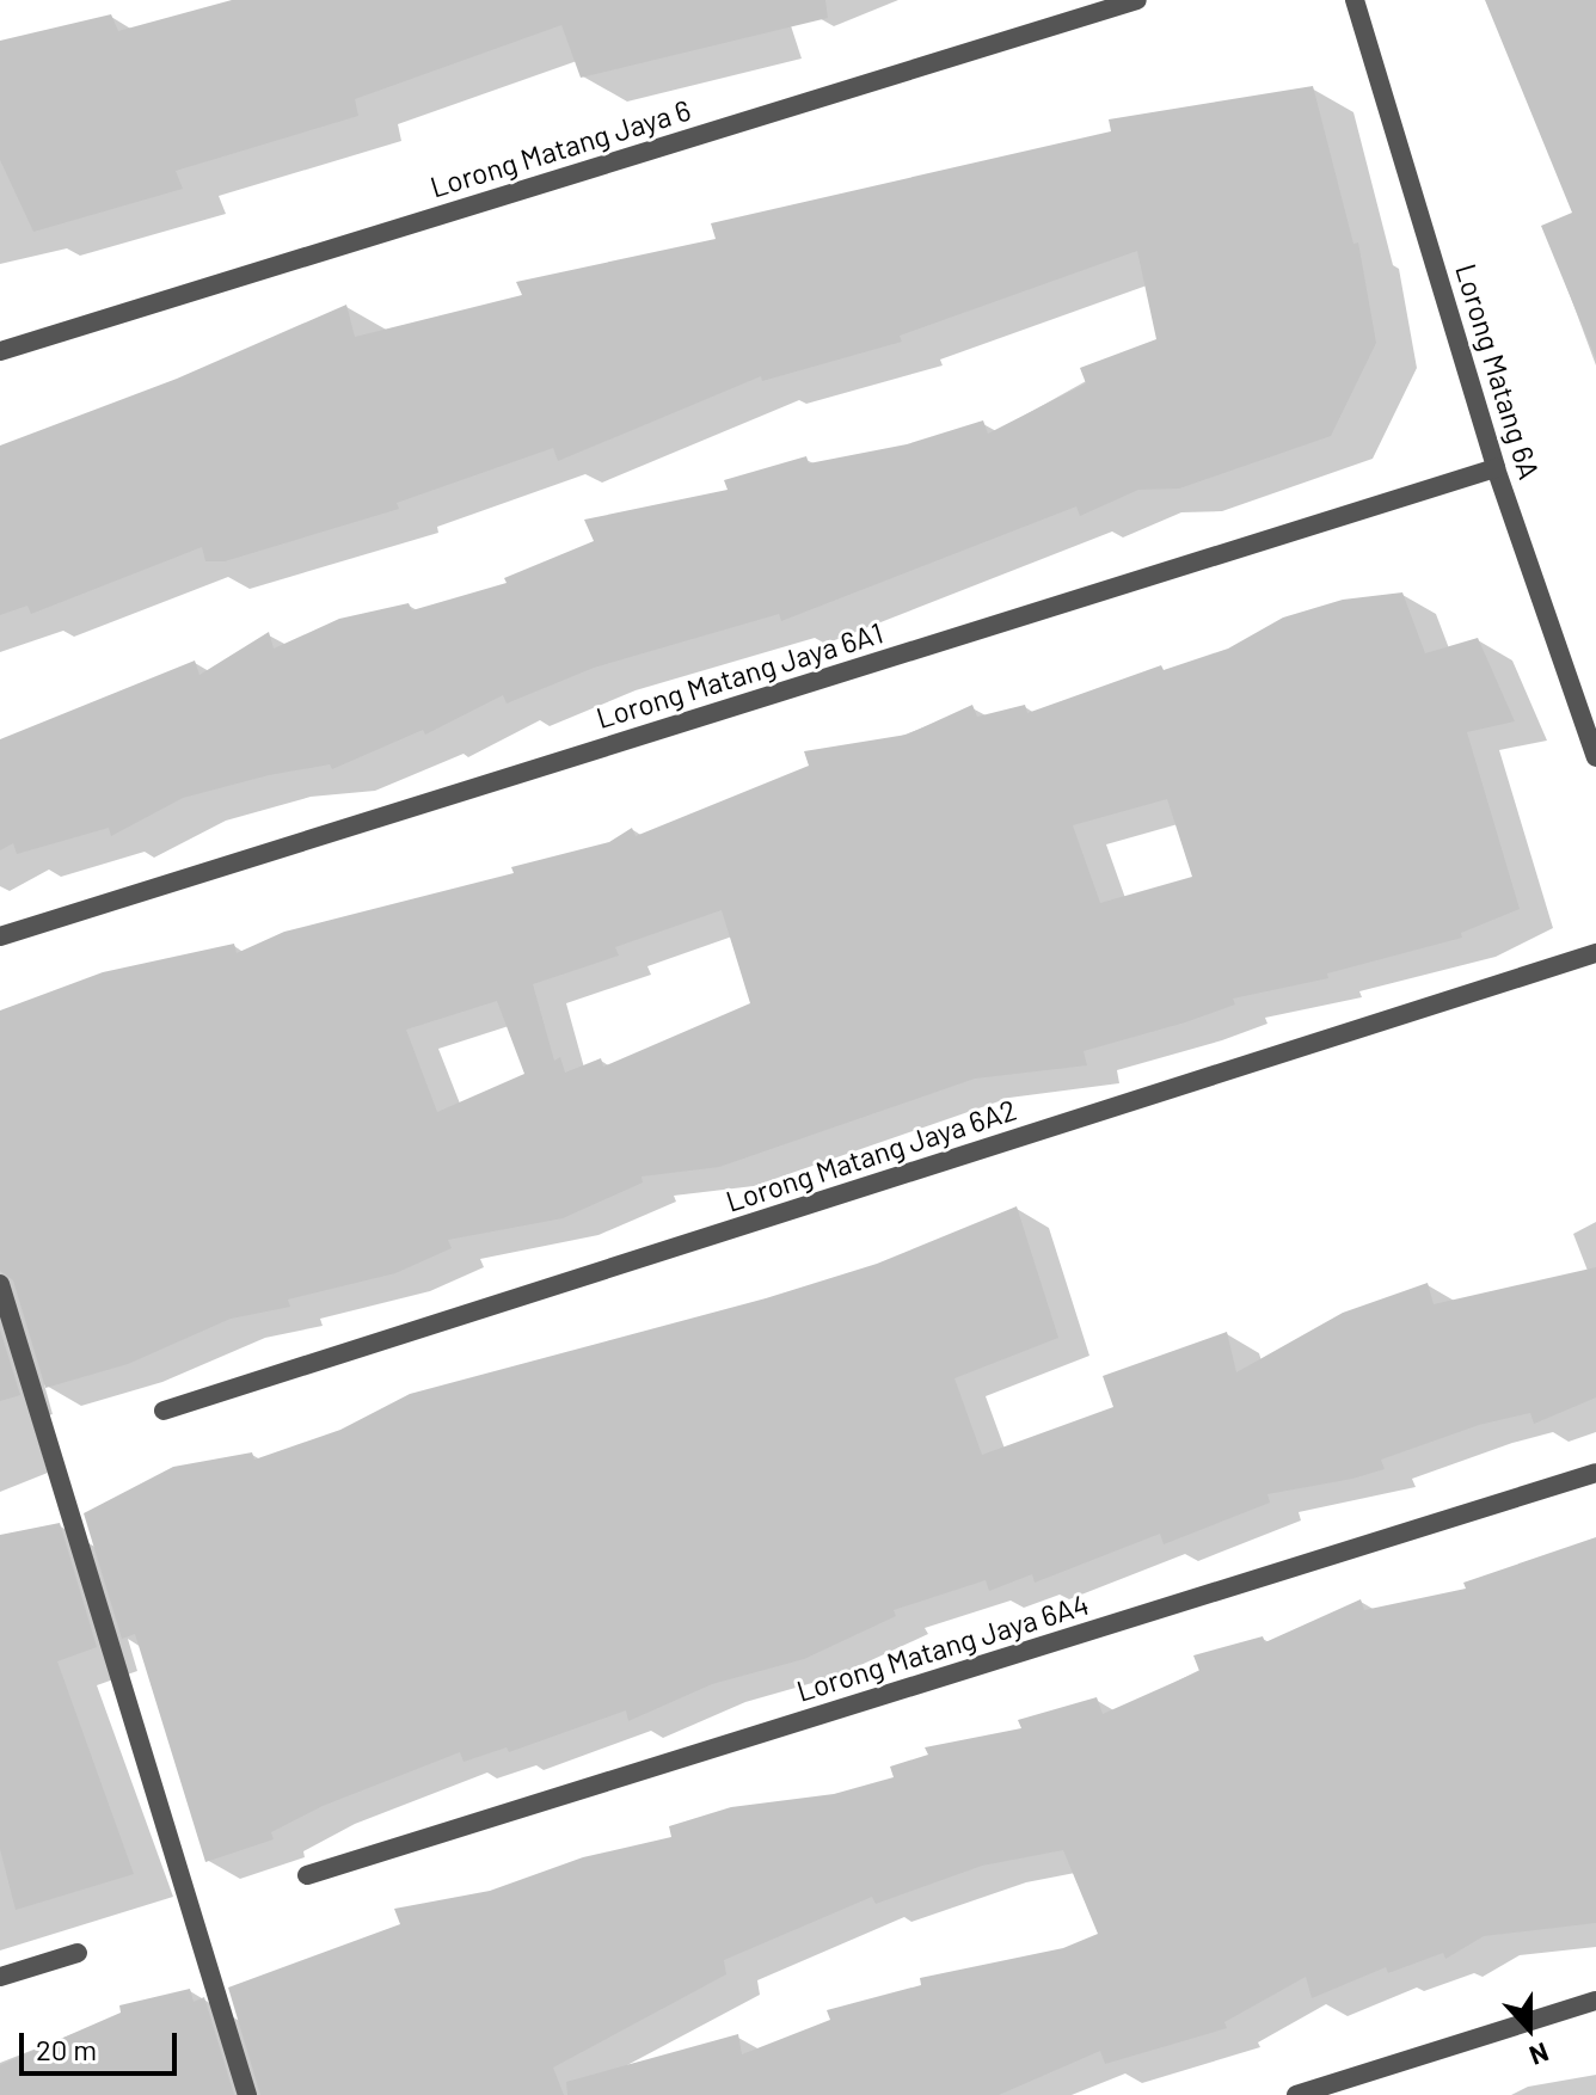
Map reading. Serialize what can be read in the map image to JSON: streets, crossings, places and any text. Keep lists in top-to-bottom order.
{
  "streets": {
    "street": [
      "Lorong Matang Jaya 6",
      "Lorong Matang 6A",
      "Lorong Matang Jaya 6A1",
      "Lorong Matang Jaya 6A2",
      "Lorong Matang Jaya 6A4"
    ]
  },
  "crossings": [
    ["Lorong Matang 6A", "Lorong Matang Jaya 6A1"]
  ],
  "scale_bar": "20 m",
  "north": "bottom"
}
